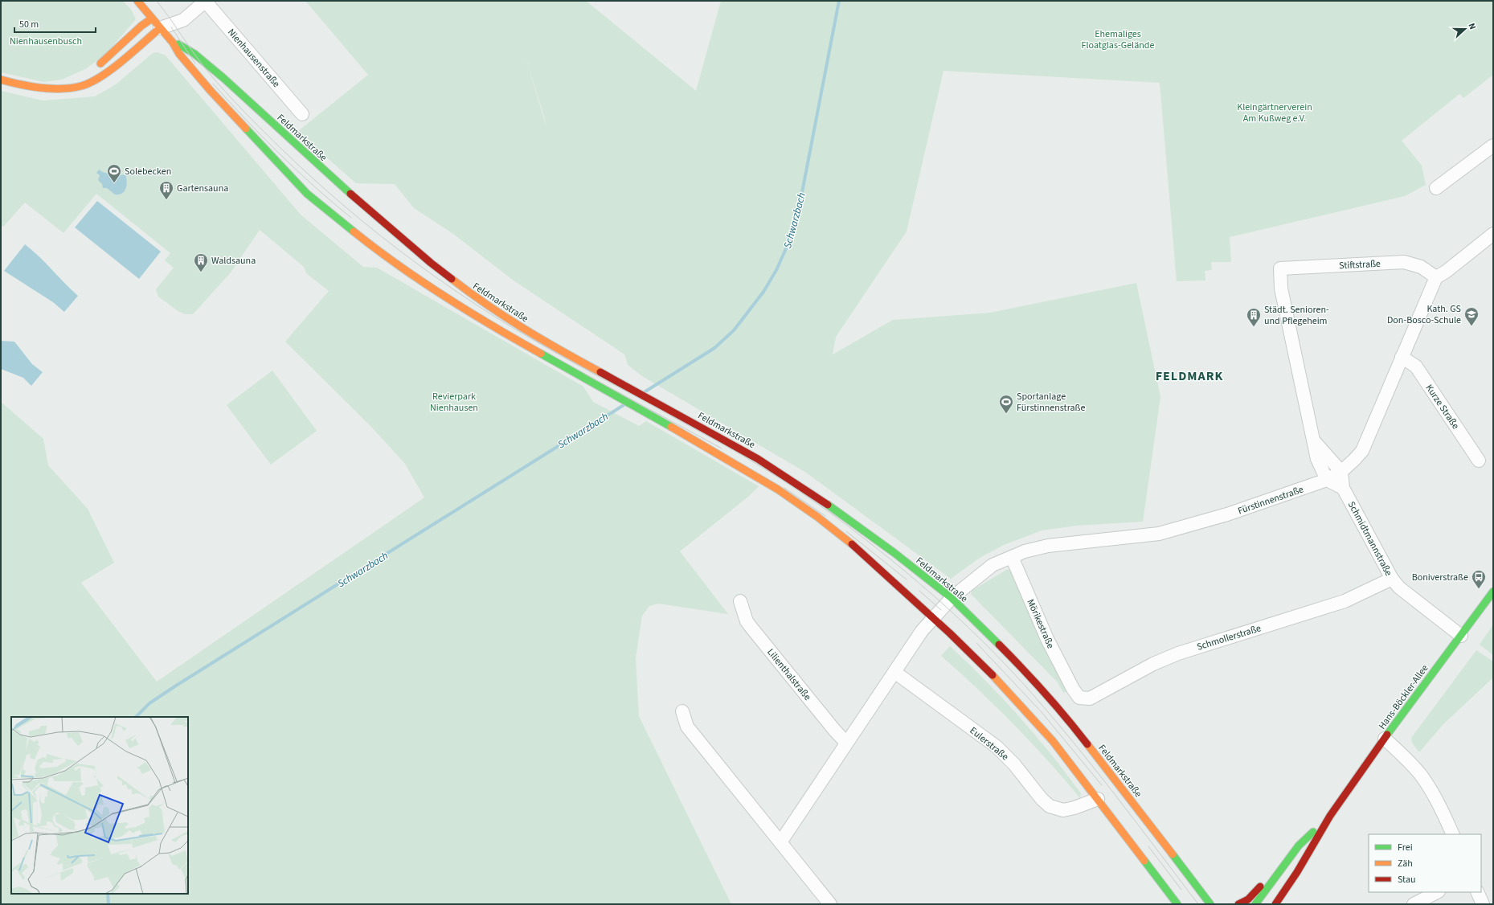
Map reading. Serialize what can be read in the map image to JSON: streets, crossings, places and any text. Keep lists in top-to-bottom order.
{
  "streets": {
    "main road": ["Feldmarkstraße", "Hans-Böckler-Allee"],
    "street": [
      "Nienhausenstraße",
      "Stiftstraße",
      "Kurze Straße",
      "Fürstinnenstraße",
      "Schmidtmannstraße",
      "Mörikestraße",
      "Schmollerstraße",
      "Lilienthalstraße",
      "Eulerstraße"
    ]
  },
  "crossings": [
    ["Nienhausenstraße", "Feldmarkstraße"],
    ["Feldmarkstraße", "Fürstinnenstraße"],
    ["Feldmarkstraße", "Eulerstraße"],
    ["Stiftstraße", "Fürstinnenstraße"],
    ["Kurze Straße", "Fürstinnenstraße"],
    ["Fürstinnenstraße", "Schmidtmannstraße"],
    ["Fürstinnenstraße", "Mörikestraße"],
    ["Schmidtmannstraße", "Schmollerstraße"],
    ["Schmidtmannstraße", "Hans-Böckler-Allee"],
    ["Mörikestraße", "Schmollerstraße"]
  ],
  "districts": ["FELDMARK"],
  "water": ["Schwarzbach"],
  "parks": [
    "Ehemaliges Floatglas-Gelände",
    "Nienhausenbusch",
    "Kleingärtnerverein Am Kußweg e.V.",
    "Revierpark Nienhausen"
  ],
  "places": {
    "sports": ["Solebecken", "Sportanlage Fürstinnenstraße"],
    "building": ["Gartensauna", "Waldsauna", "Städt. Senioren- und Pflegeheim"],
    "school or university": ["Kath. GS Don-Bosco-Schule"],
    "bus stop": ["Boniverstraße"]
  },
  "legend": ["Frei", "Zäh", "Stau"],
  "scale_bar": "50 m",
  "north": "right"
}
